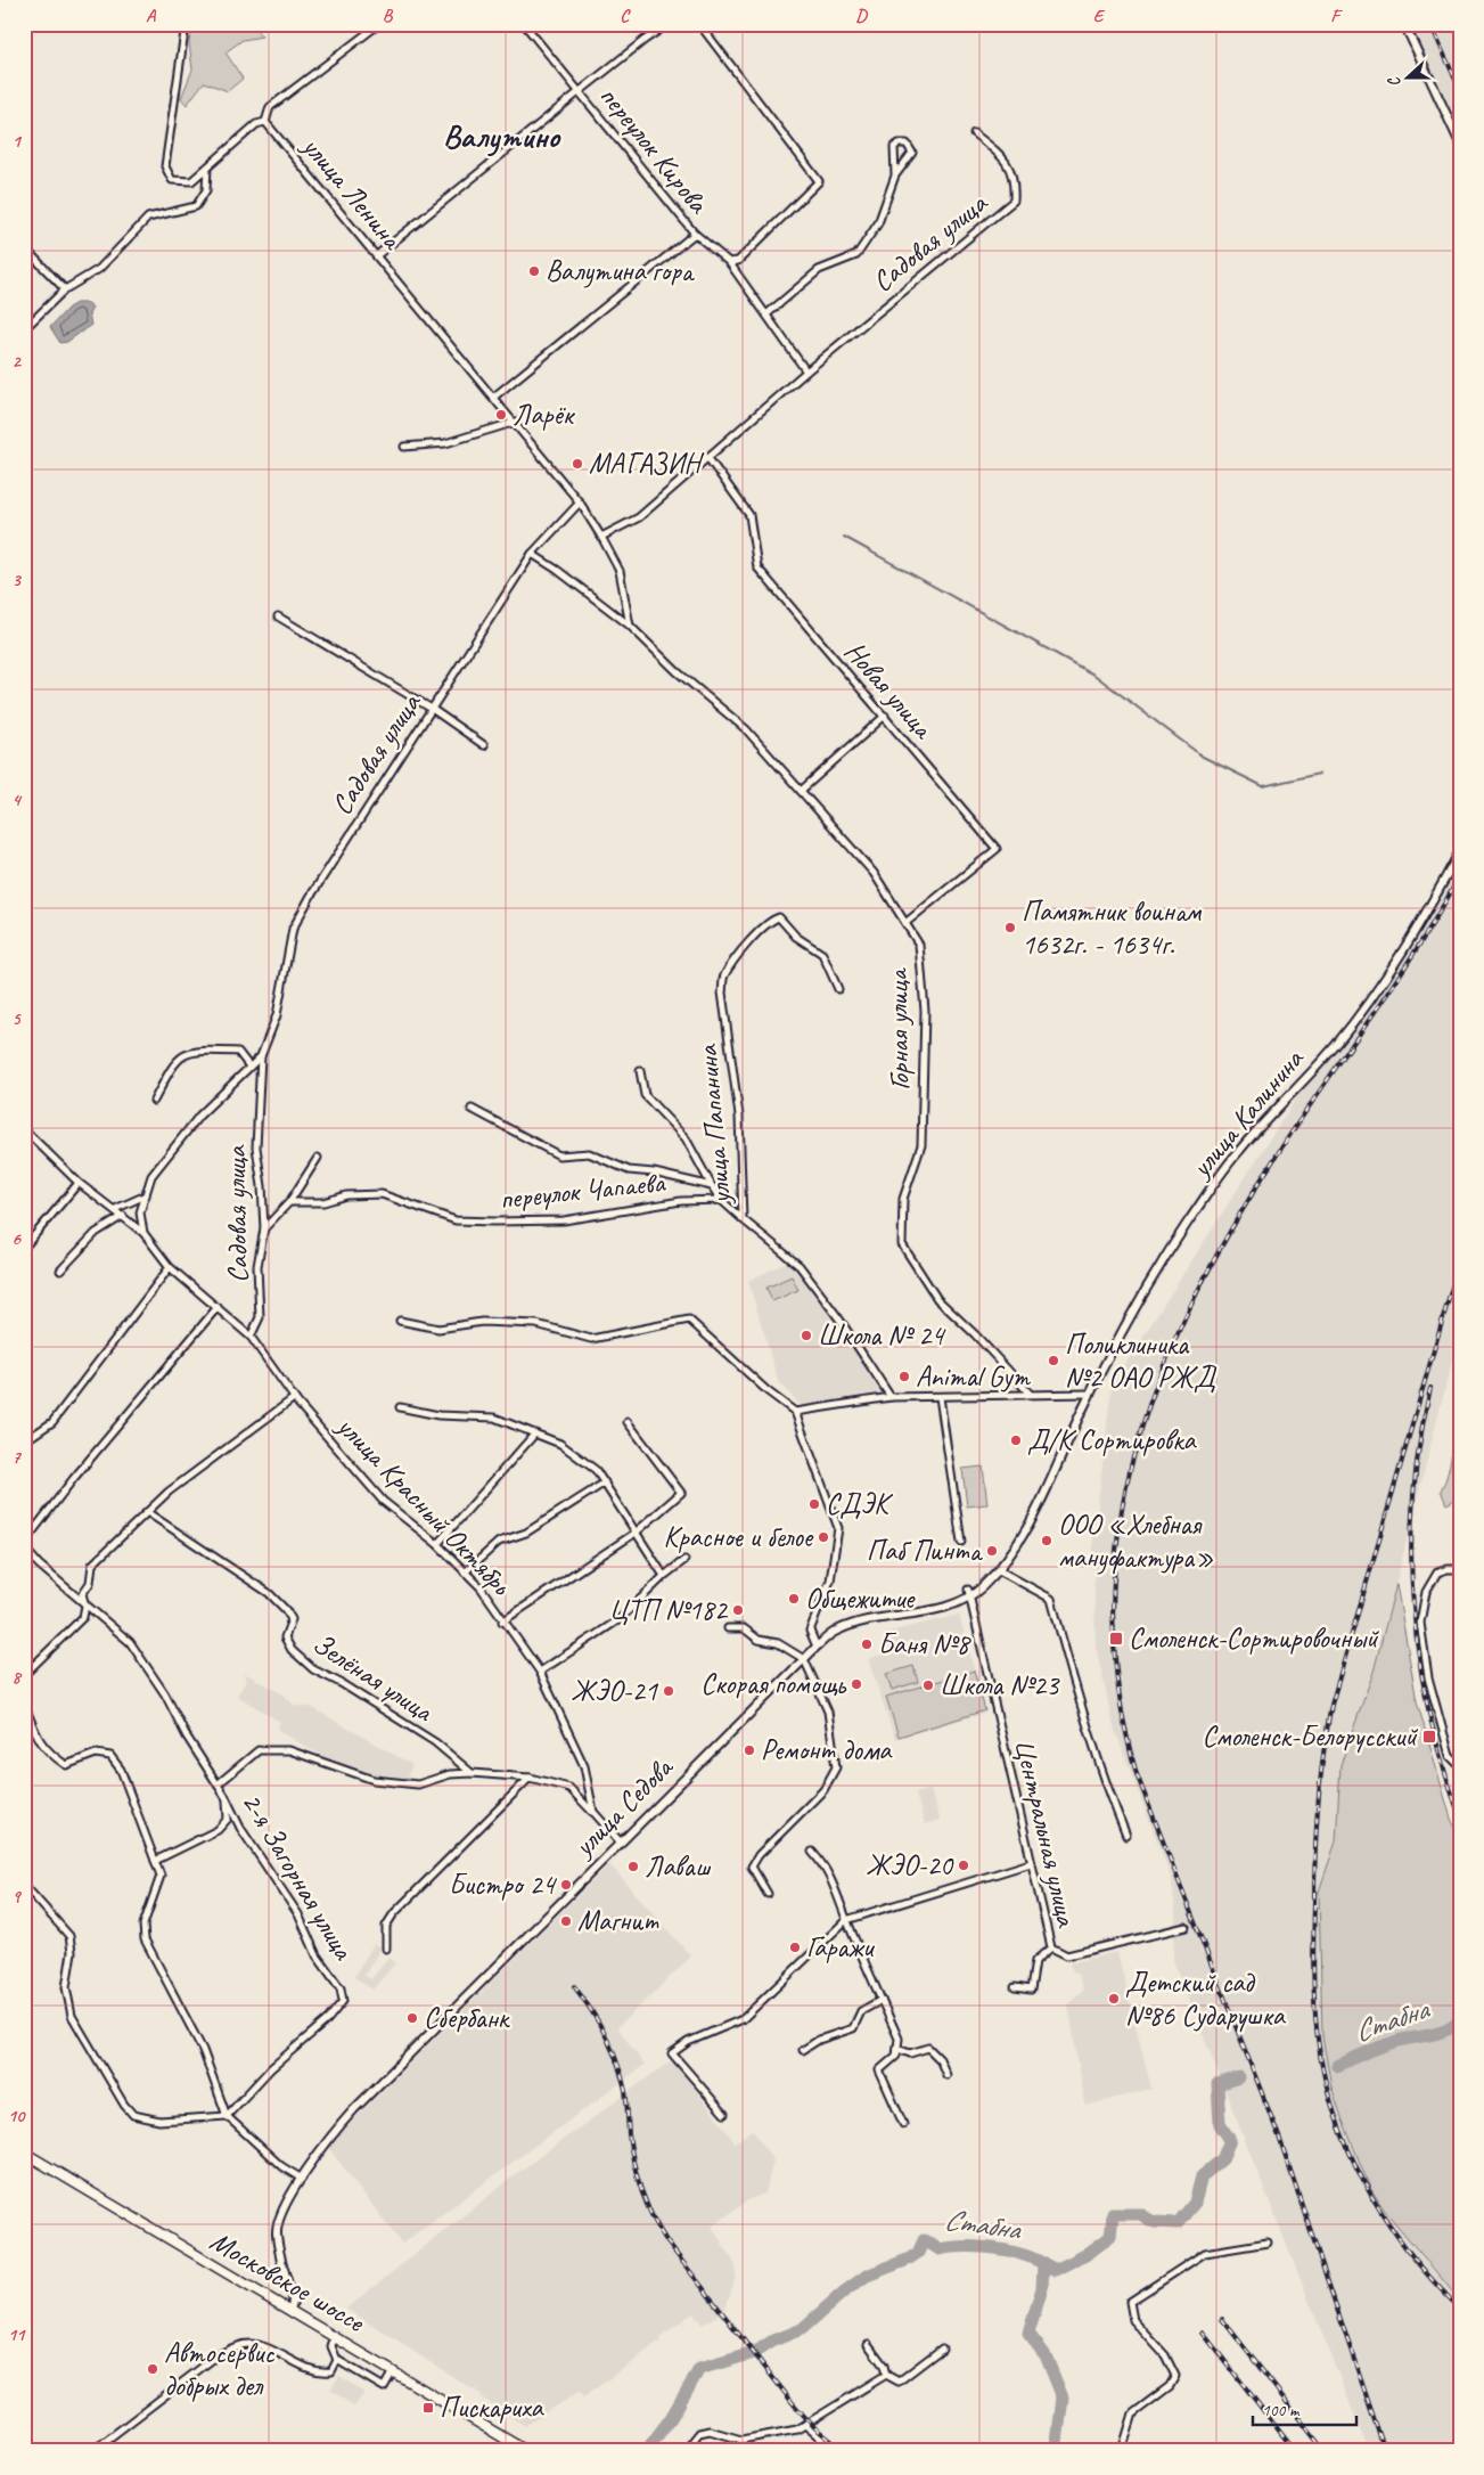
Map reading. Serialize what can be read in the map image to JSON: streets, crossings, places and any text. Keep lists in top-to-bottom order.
{
  "streets": {
    "main road": ["Московское шоссе"],
    "street": [
      "переулок Кирова",
      "улица Ленина",
      "Садовая улица",
      "Новая улица",
      "Горная улица",
      "улица Калинина",
      "улица Папанина",
      "переулок Чапаева",
      "улица Красный Октябрь",
      "Зелёная улица",
      "улица Седова",
      "Центральная улица",
      "2-я Загорная улица"
    ]
  },
  "crossings": [
    ["переулок Кирова", "Садовая улица"],
    ["улица Ленина", "Садовая улица"],
    ["улица Ленина", "Горная улица"],
    ["Садовая улица", "Новая улица"],
    ["Садовая улица", "Горная улица"],
    ["Садовая улица", "улица Красный Октябрь"],
    ["Новая улица", "Горная улица"],
    ["улица Калинина", "улица Седова"],
    ["Зелёная улица", "2-я Загорная улица"],
    ["улица Седова", "Центральная улица"],
    ["улица Седова", "Московское шоссе"]
  ],
  "districts": ["Валутино"],
  "water": ["Стабна"],
  "places": {
    "other": [
      "Валутина гора",
      "Ларёк",
      "МАГАЗИН",
      "Памятник воинам 1632г. - 1634г.",
      "Школа № 24",
      "Поликлиника №2 ОАО РЖД",
      "Animal Gym",
      "Д/К Сортировка",
      "СДЭК",
      "Красное и белое",
      "ООО «Хлебная мануфактура»",
      "Паб Пинта",
      "Общежитие",
      "ЦТП №182",
      "Баня №8",
      "Скорая помощь",
      "Школа №23",
      "ЖЭО-21",
      "Ремонт дома",
      "ЖЭО-20",
      "Лаваш",
      "Бистро 24",
      "Магнит",
      "Гаражи",
      "Детский сад №86 Сударушка",
      "Сбербанк",
      "Автосервис добрых дел"
    ],
    "transit": ["Смоленск-Сортировочный", "Смоленск-Белорусский", "Пискариха"]
  },
  "scale_bar": "100 m",
  "north": "left",
  "grid": {
    "columns": [
      "A",
      "B",
      "C",
      "D",
      "E",
      "F"
    ],
    "rows": [
      "1",
      "2",
      "3",
      "4",
      "5",
      "6",
      "7",
      "8",
      "9",
      "10",
      "11"
    ]
  }
}
